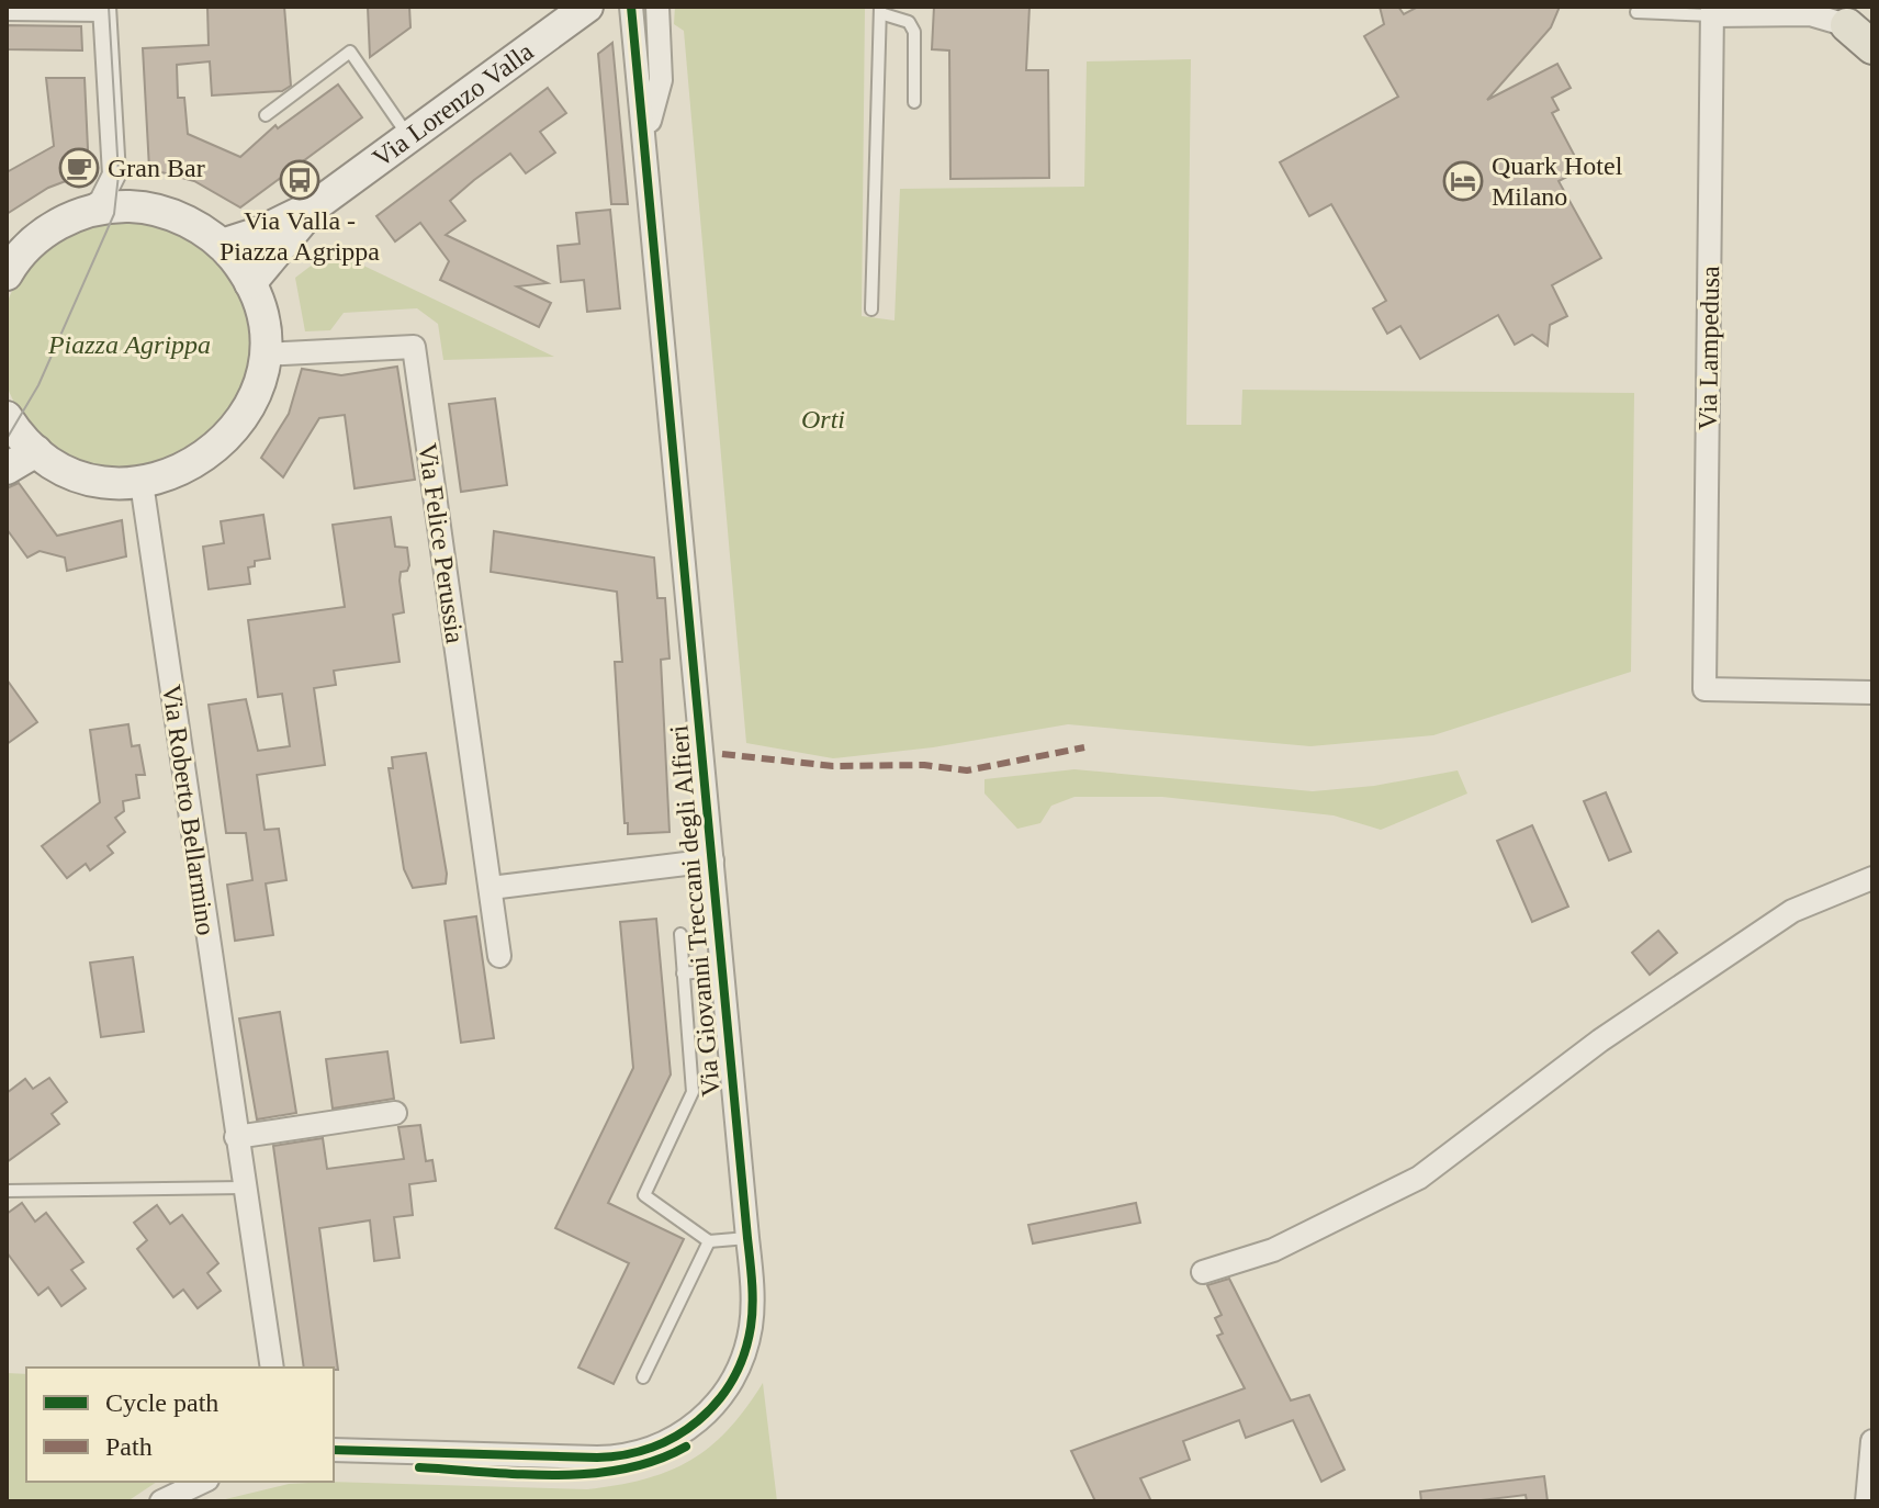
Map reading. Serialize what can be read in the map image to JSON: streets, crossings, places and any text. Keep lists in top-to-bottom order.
{
  "streets": {
    "main road": ["Via Lorenzo Valla"],
    "street": [
      "Via Lampedusa",
      "Via Felice Perussia",
      "Via Roberto Bellarmino",
      "Via Giovanni Treccani degli Alfieri"
    ]
  },
  "parks": ["Piazza Agrippa", "Orti"],
  "places": {
    "cafe": ["Gran Bar"],
    "bus stop": ["Via Valla - Piazza Agrippa"],
    "hotel": ["Quark Hotel Milano"]
  },
  "legend": ["Cycle path", "Path"]
}
